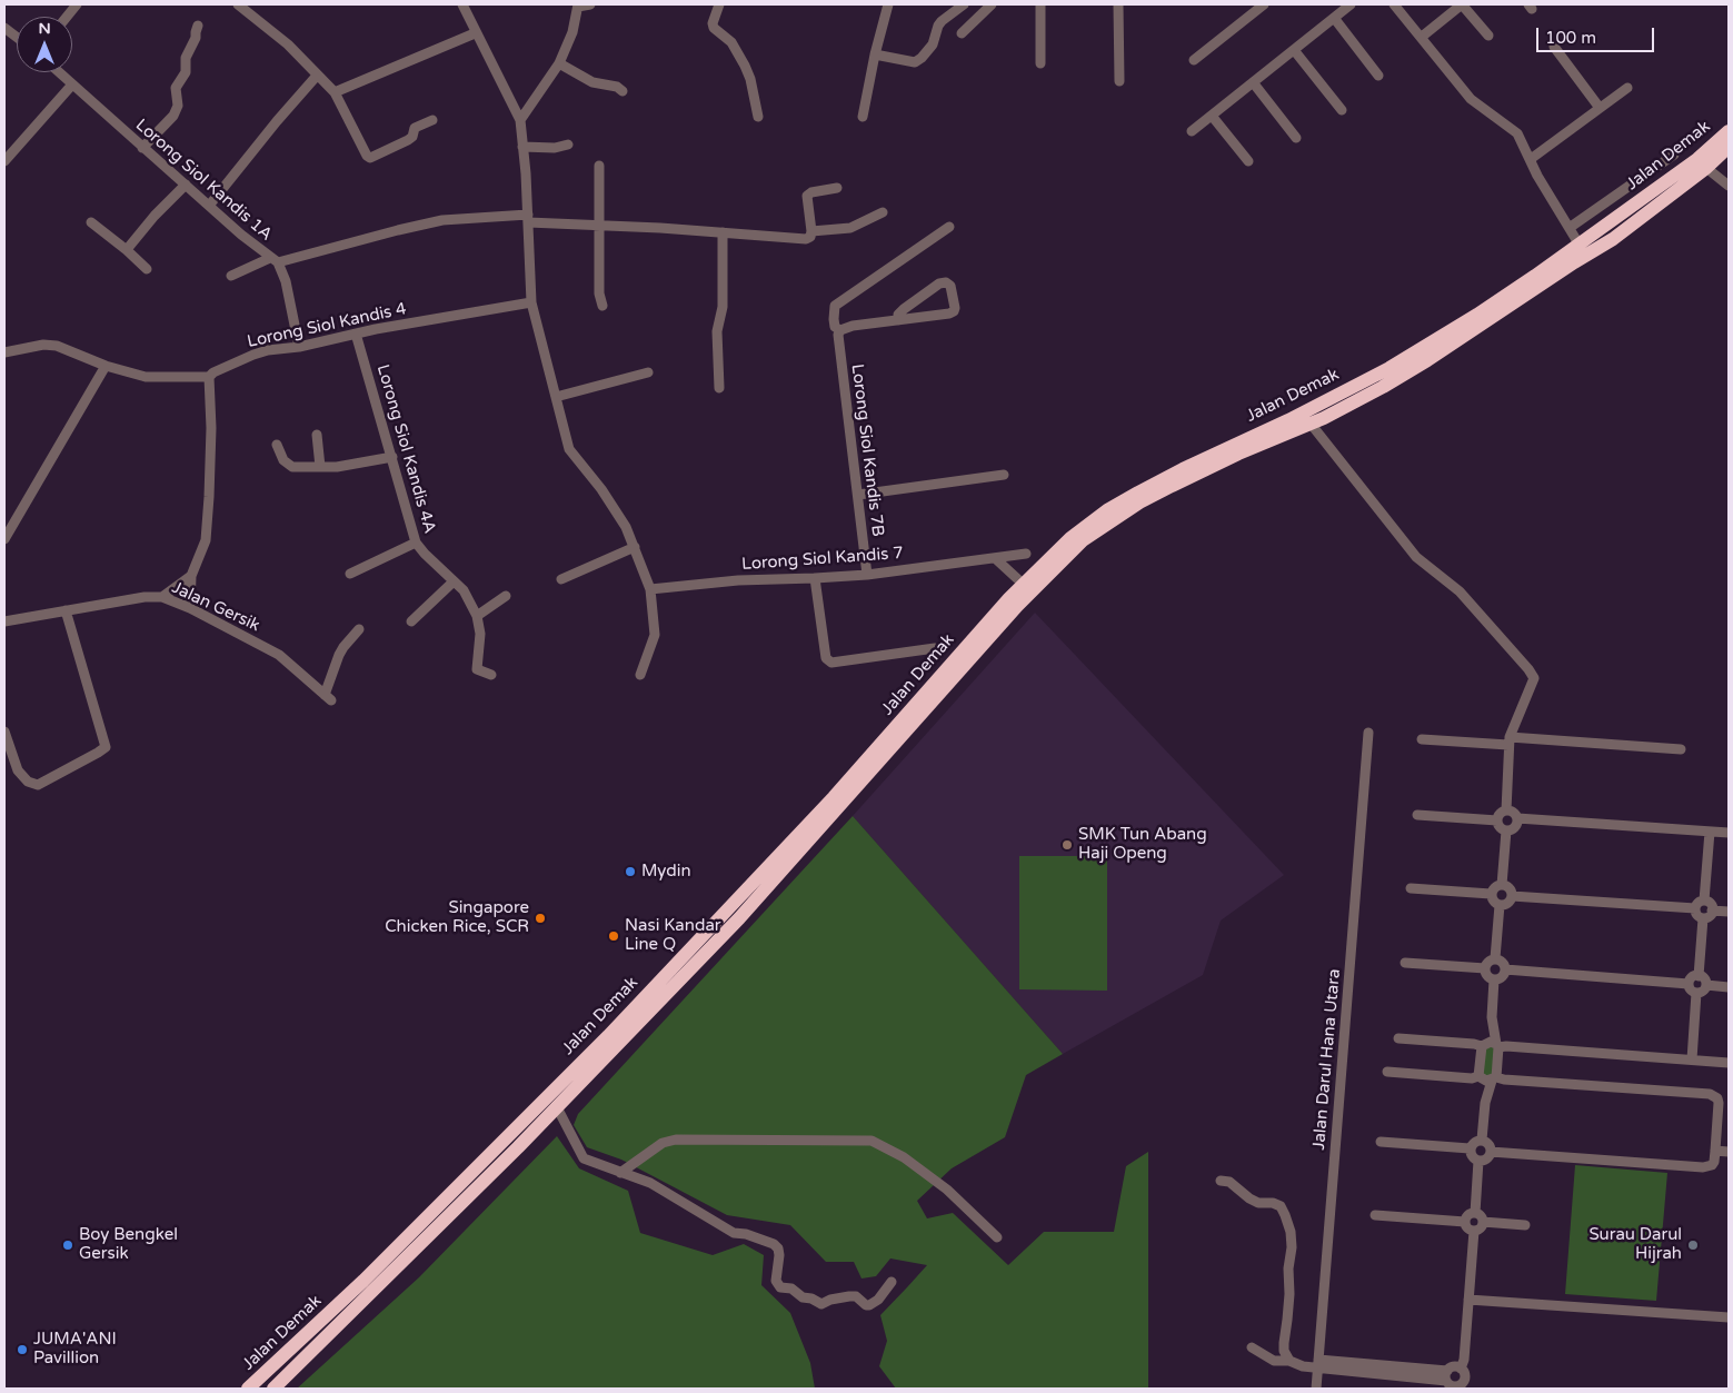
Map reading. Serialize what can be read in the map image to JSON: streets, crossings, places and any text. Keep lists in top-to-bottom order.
{
  "streets": {
    "highway": ["Jalan Demak"],
    "street": [
      "Lorong Siol Kandis 1A",
      "Lorong Siol Kandis 4",
      "Lorong Siol Kandis 4A",
      "Lorong Siol Kandis 7B",
      "Lorong Siol Kandis 7",
      "Jalan Gersik",
      "Jalan Darul Hana Utara"
    ]
  },
  "crossings": [
    ["Lorong Siol Kandis 1A", "Lorong Siol Kandis 4"],
    ["Lorong Siol Kandis 4", "Lorong Siol Kandis 4A"],
    ["Lorong Siol Kandis 7B", "Lorong Siol Kandis 7"]
  ],
  "places": [
    "SMK Tun Abang Haji Openg",
    "Mydin",
    "Singapore Chicken Rice, SCR",
    "Nasi Kandar Line Q",
    "Boy Bengkel Gersik",
    "Surau Darul Hijrah",
    "JUMA'ANI Pavillion"
  ],
  "scale_bar": "100 m",
  "north": "top"
}
